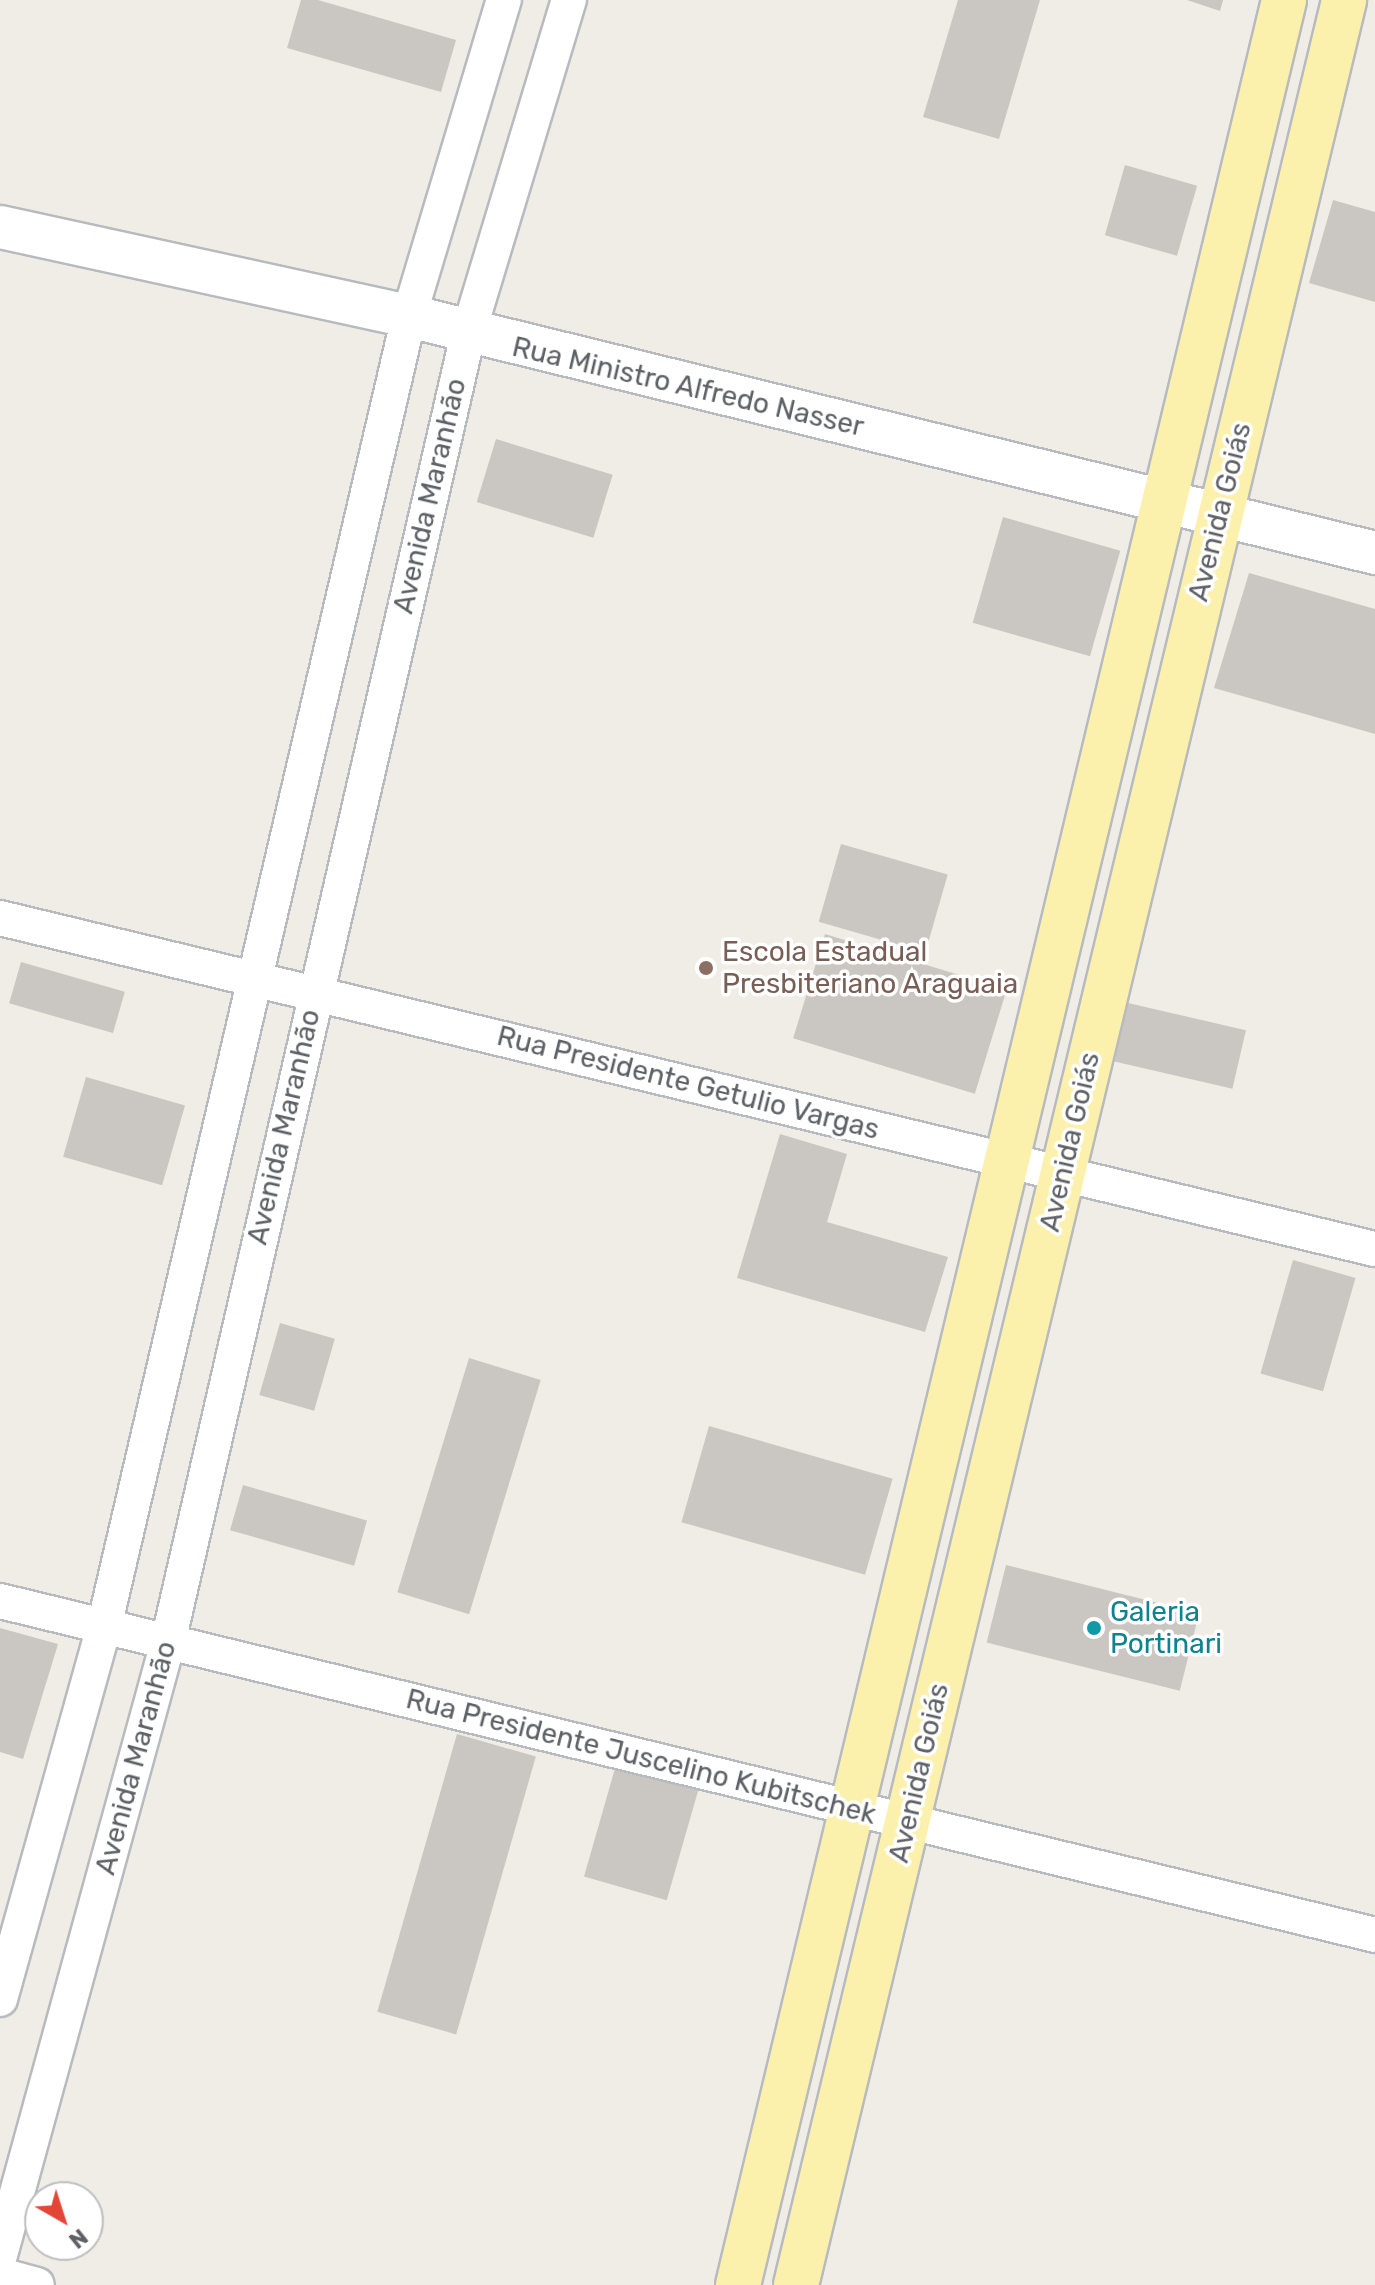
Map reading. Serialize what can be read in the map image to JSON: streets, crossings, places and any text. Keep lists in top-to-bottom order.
{
  "streets": {
    "main road": ["Avenida Goiás"],
    "street": [
      "Rua Ministro Alfredo Nasser",
      "Avenida Maranhão",
      "Rua Presidente Getulio Vargas",
      "Rua Presidente Juscelino Kubitschek"
    ]
  },
  "crossings": [
    ["Rua Ministro Alfredo Nasser", "Avenida Maranhão"],
    ["Rua Ministro Alfredo Nasser", "Avenida Goiás"],
    ["Avenida Maranhão", "Rua Presidente Getulio Vargas"],
    ["Avenida Maranhão", "Rua Presidente Juscelino Kubitschek"],
    ["Avenida Goiás", "Rua Presidente Getulio Vargas"],
    ["Avenida Goiás", "Rua Presidente Juscelino Kubitschek"]
  ],
  "places": ["Escola Estadual Presbiteriano Araguaia", "Galeria Portinari"],
  "north": "bottom right"
}
